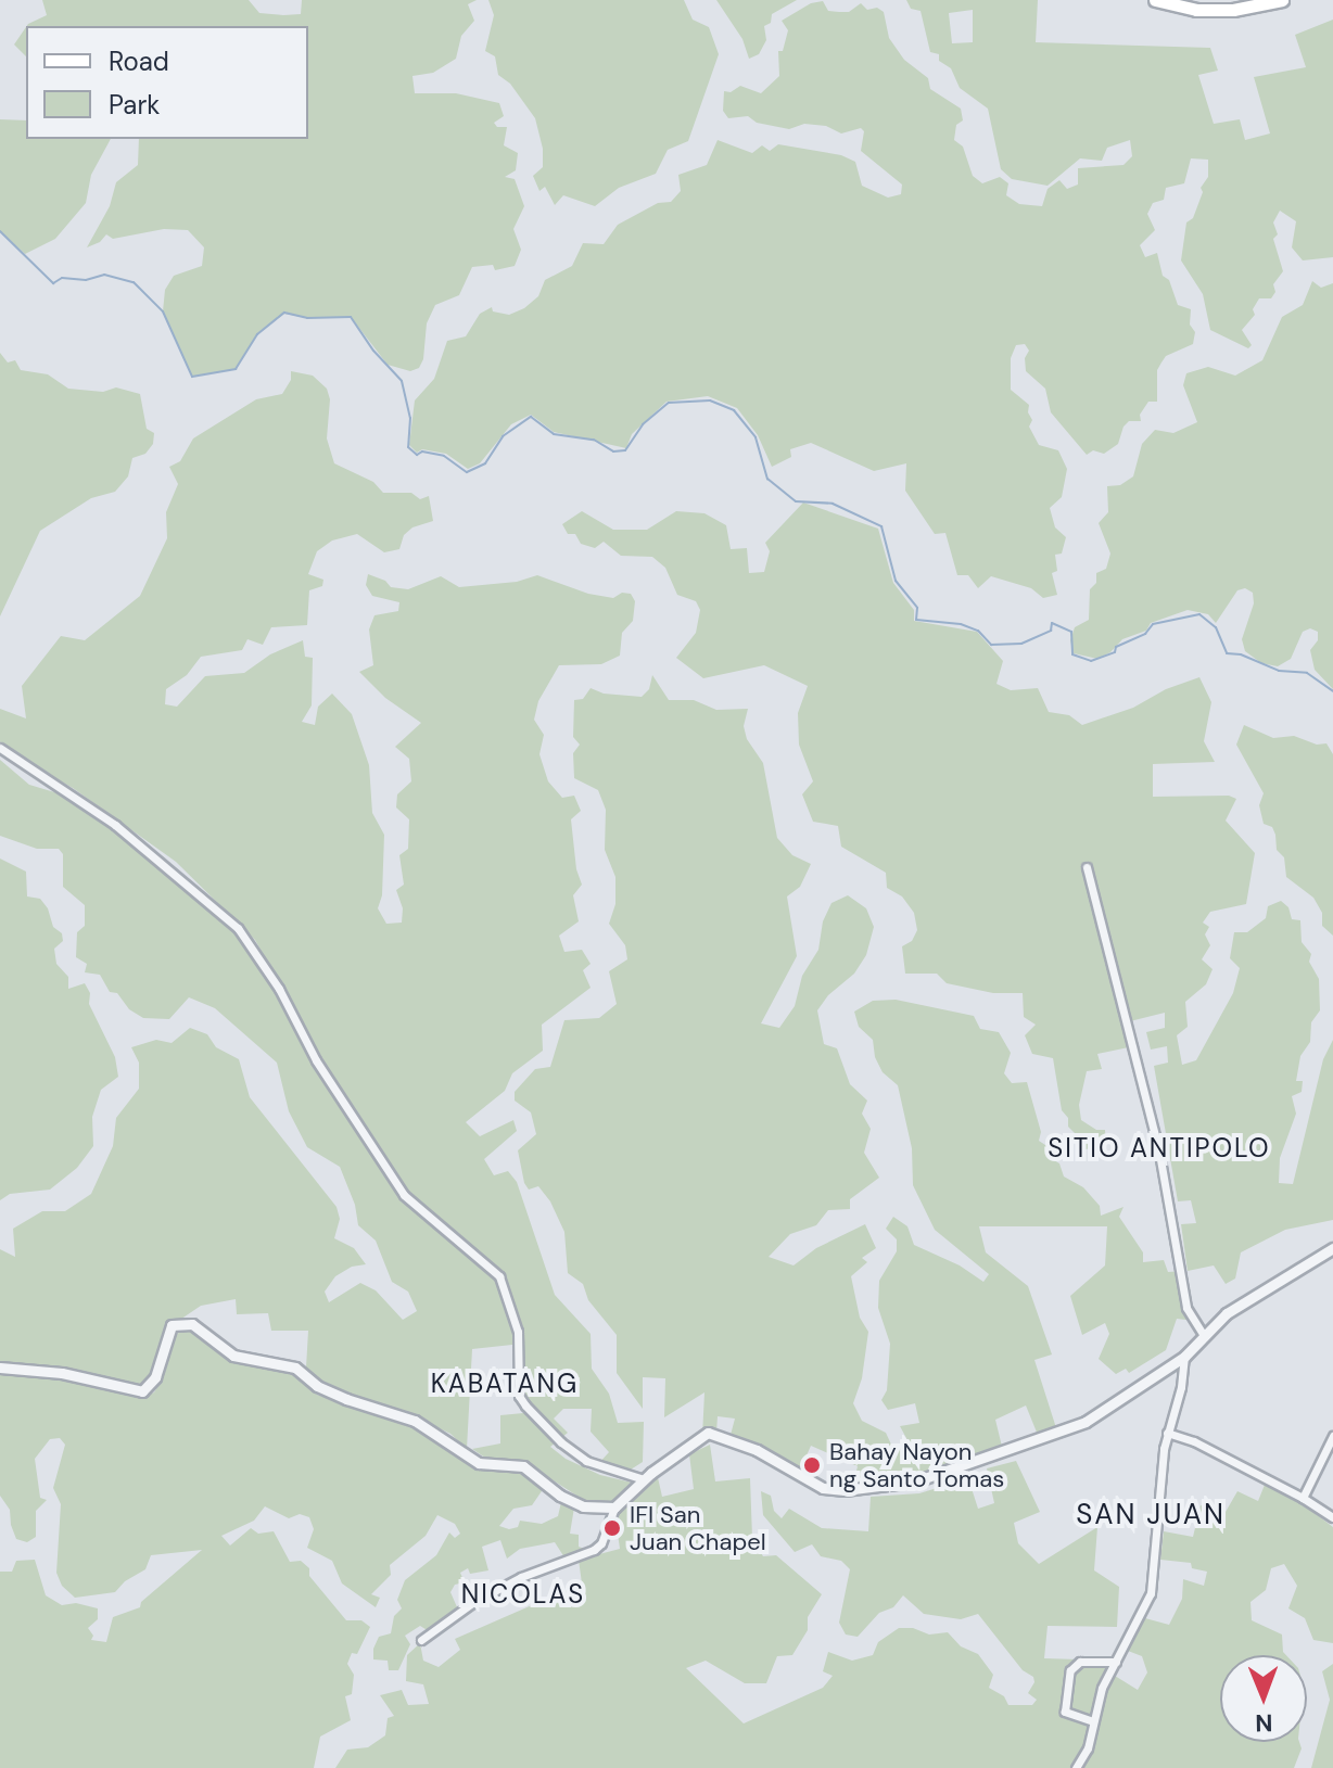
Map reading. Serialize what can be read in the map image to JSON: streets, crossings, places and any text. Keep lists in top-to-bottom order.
{
  "districts": [
    "SITIO ANTIPOLO",
    "KABATANG",
    "SAN JUAN",
    "NICOLAS"
  ],
  "places": ["Bahay Nayon ng Santo Tomas", "IFI San Juan Chapel"],
  "legend": ["Road", "Park"],
  "north": "bottom"
}
